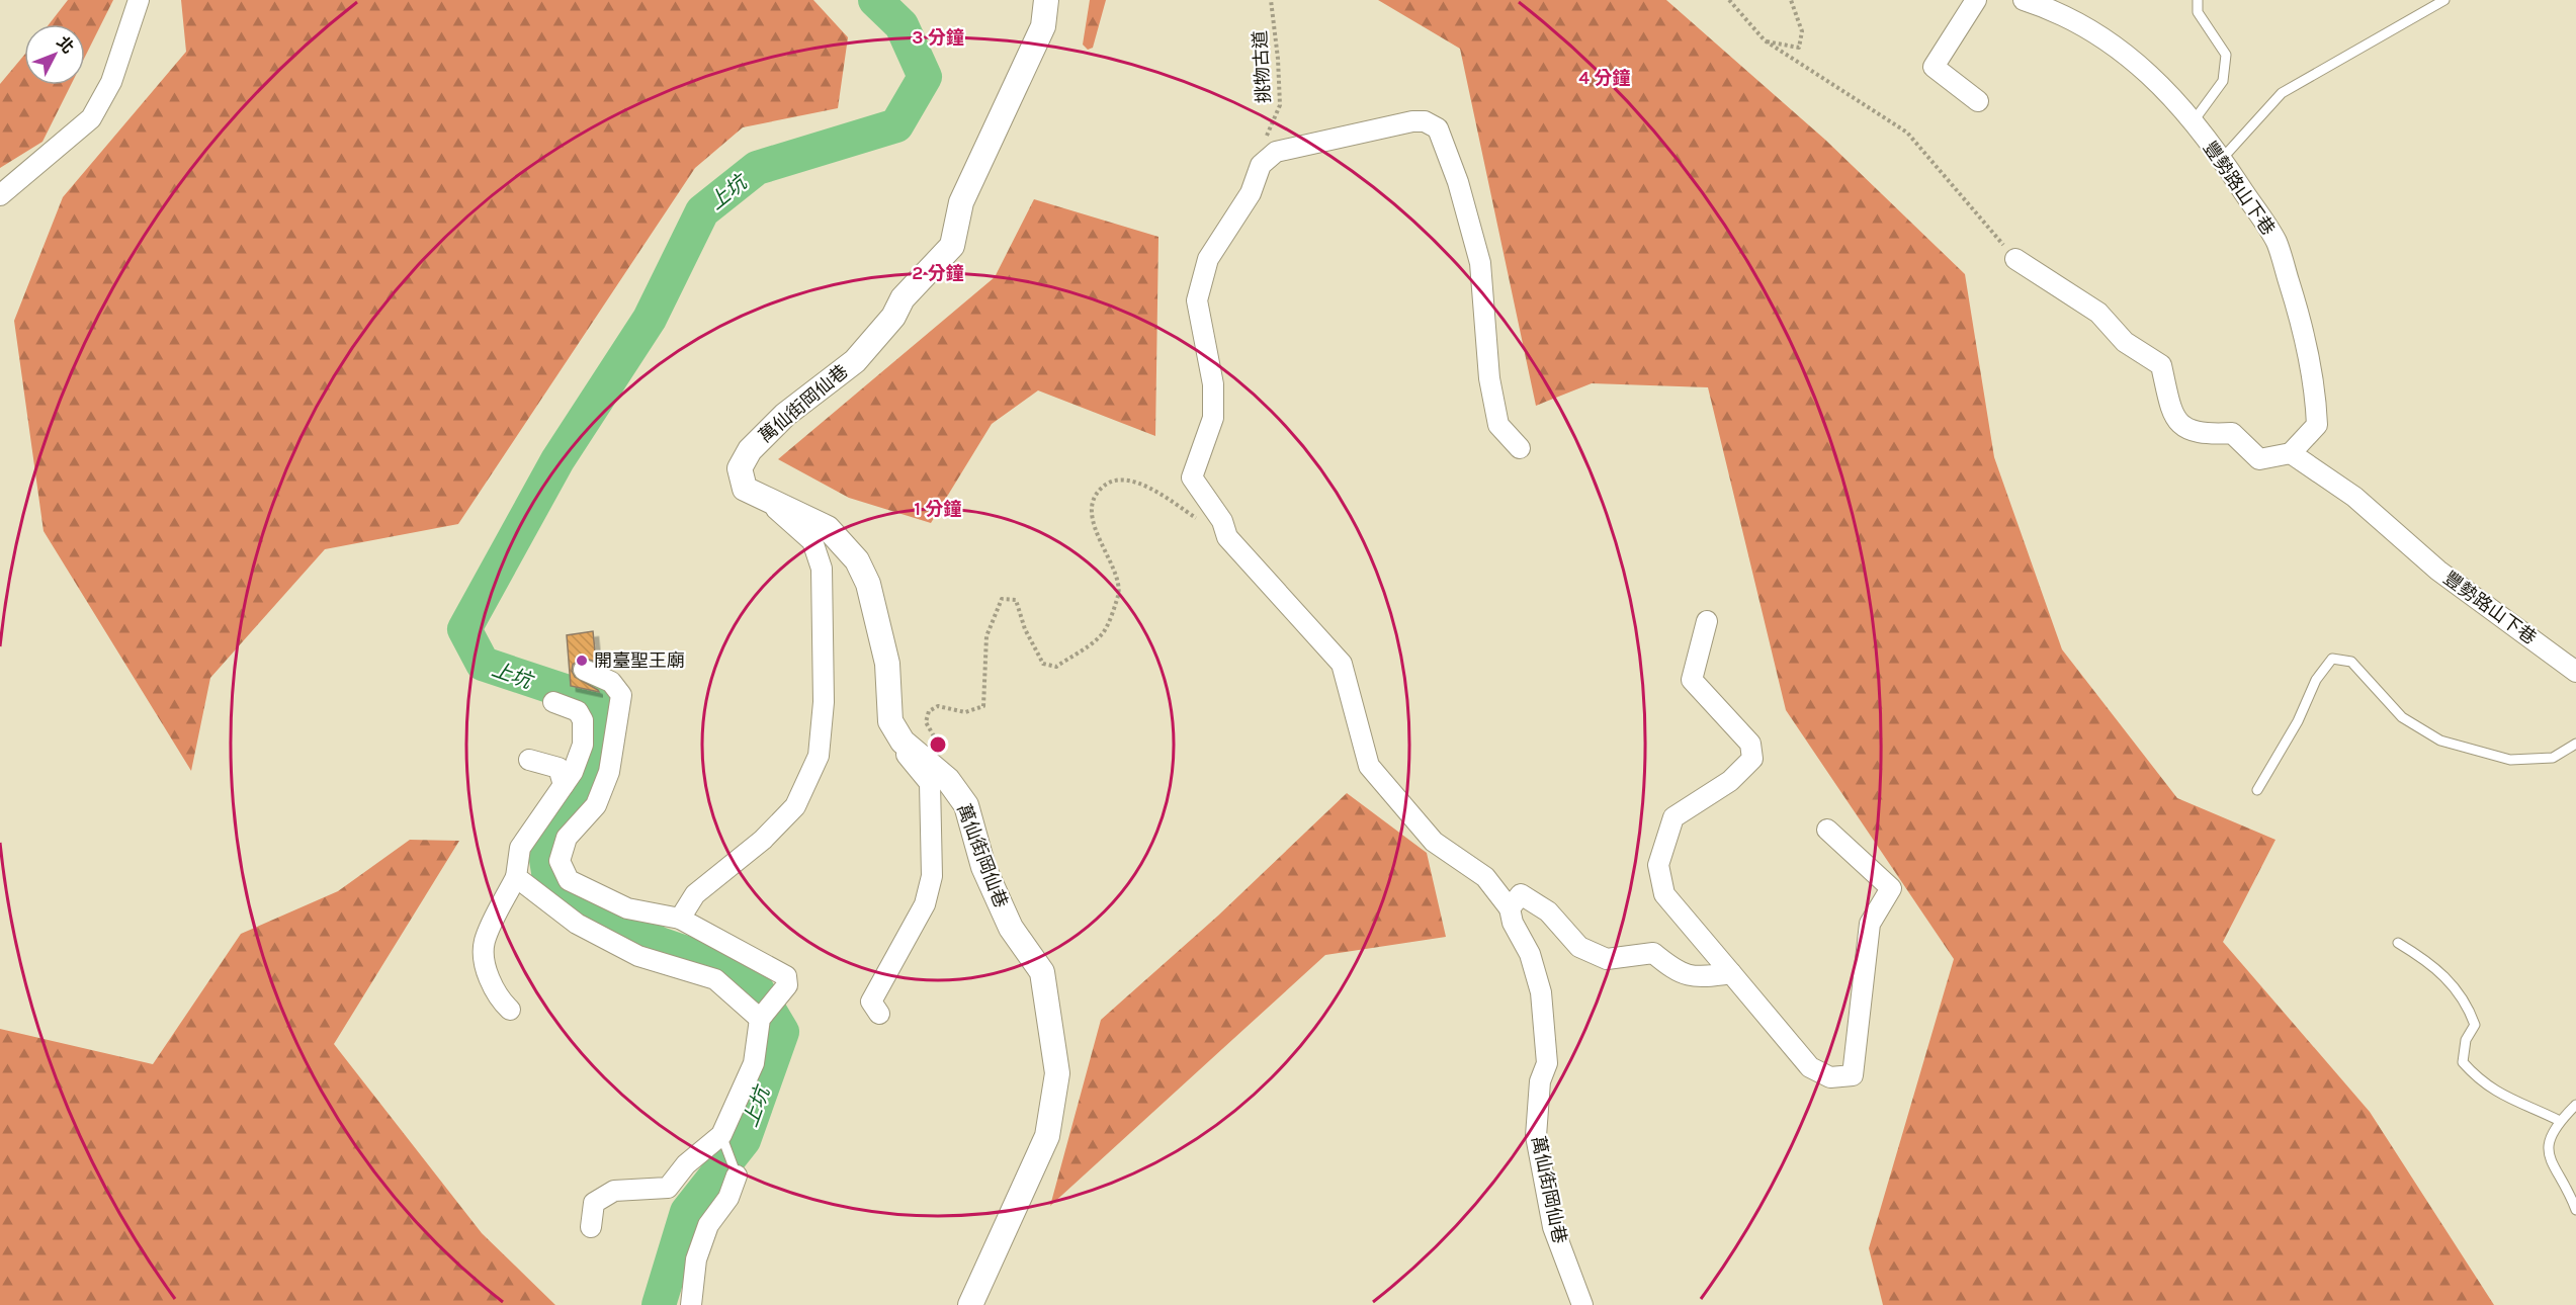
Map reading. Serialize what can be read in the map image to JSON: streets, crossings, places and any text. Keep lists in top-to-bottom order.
{
  "streets": {
    "street": ["豐勢路山下巷", "萬仙街岡仙巷"],
    "path": ["挑物古道"]
  },
  "crossings": [
    ["挑物古道", "萬仙街岡仙巷"]
  ],
  "water": ["上坑"],
  "places": ["開臺聖王廟"],
  "north": "top right",
  "rings": [
    "3 分鐘",
    "4 分鐘",
    "2 分鐘",
    "1 分鐘"
  ]
}
